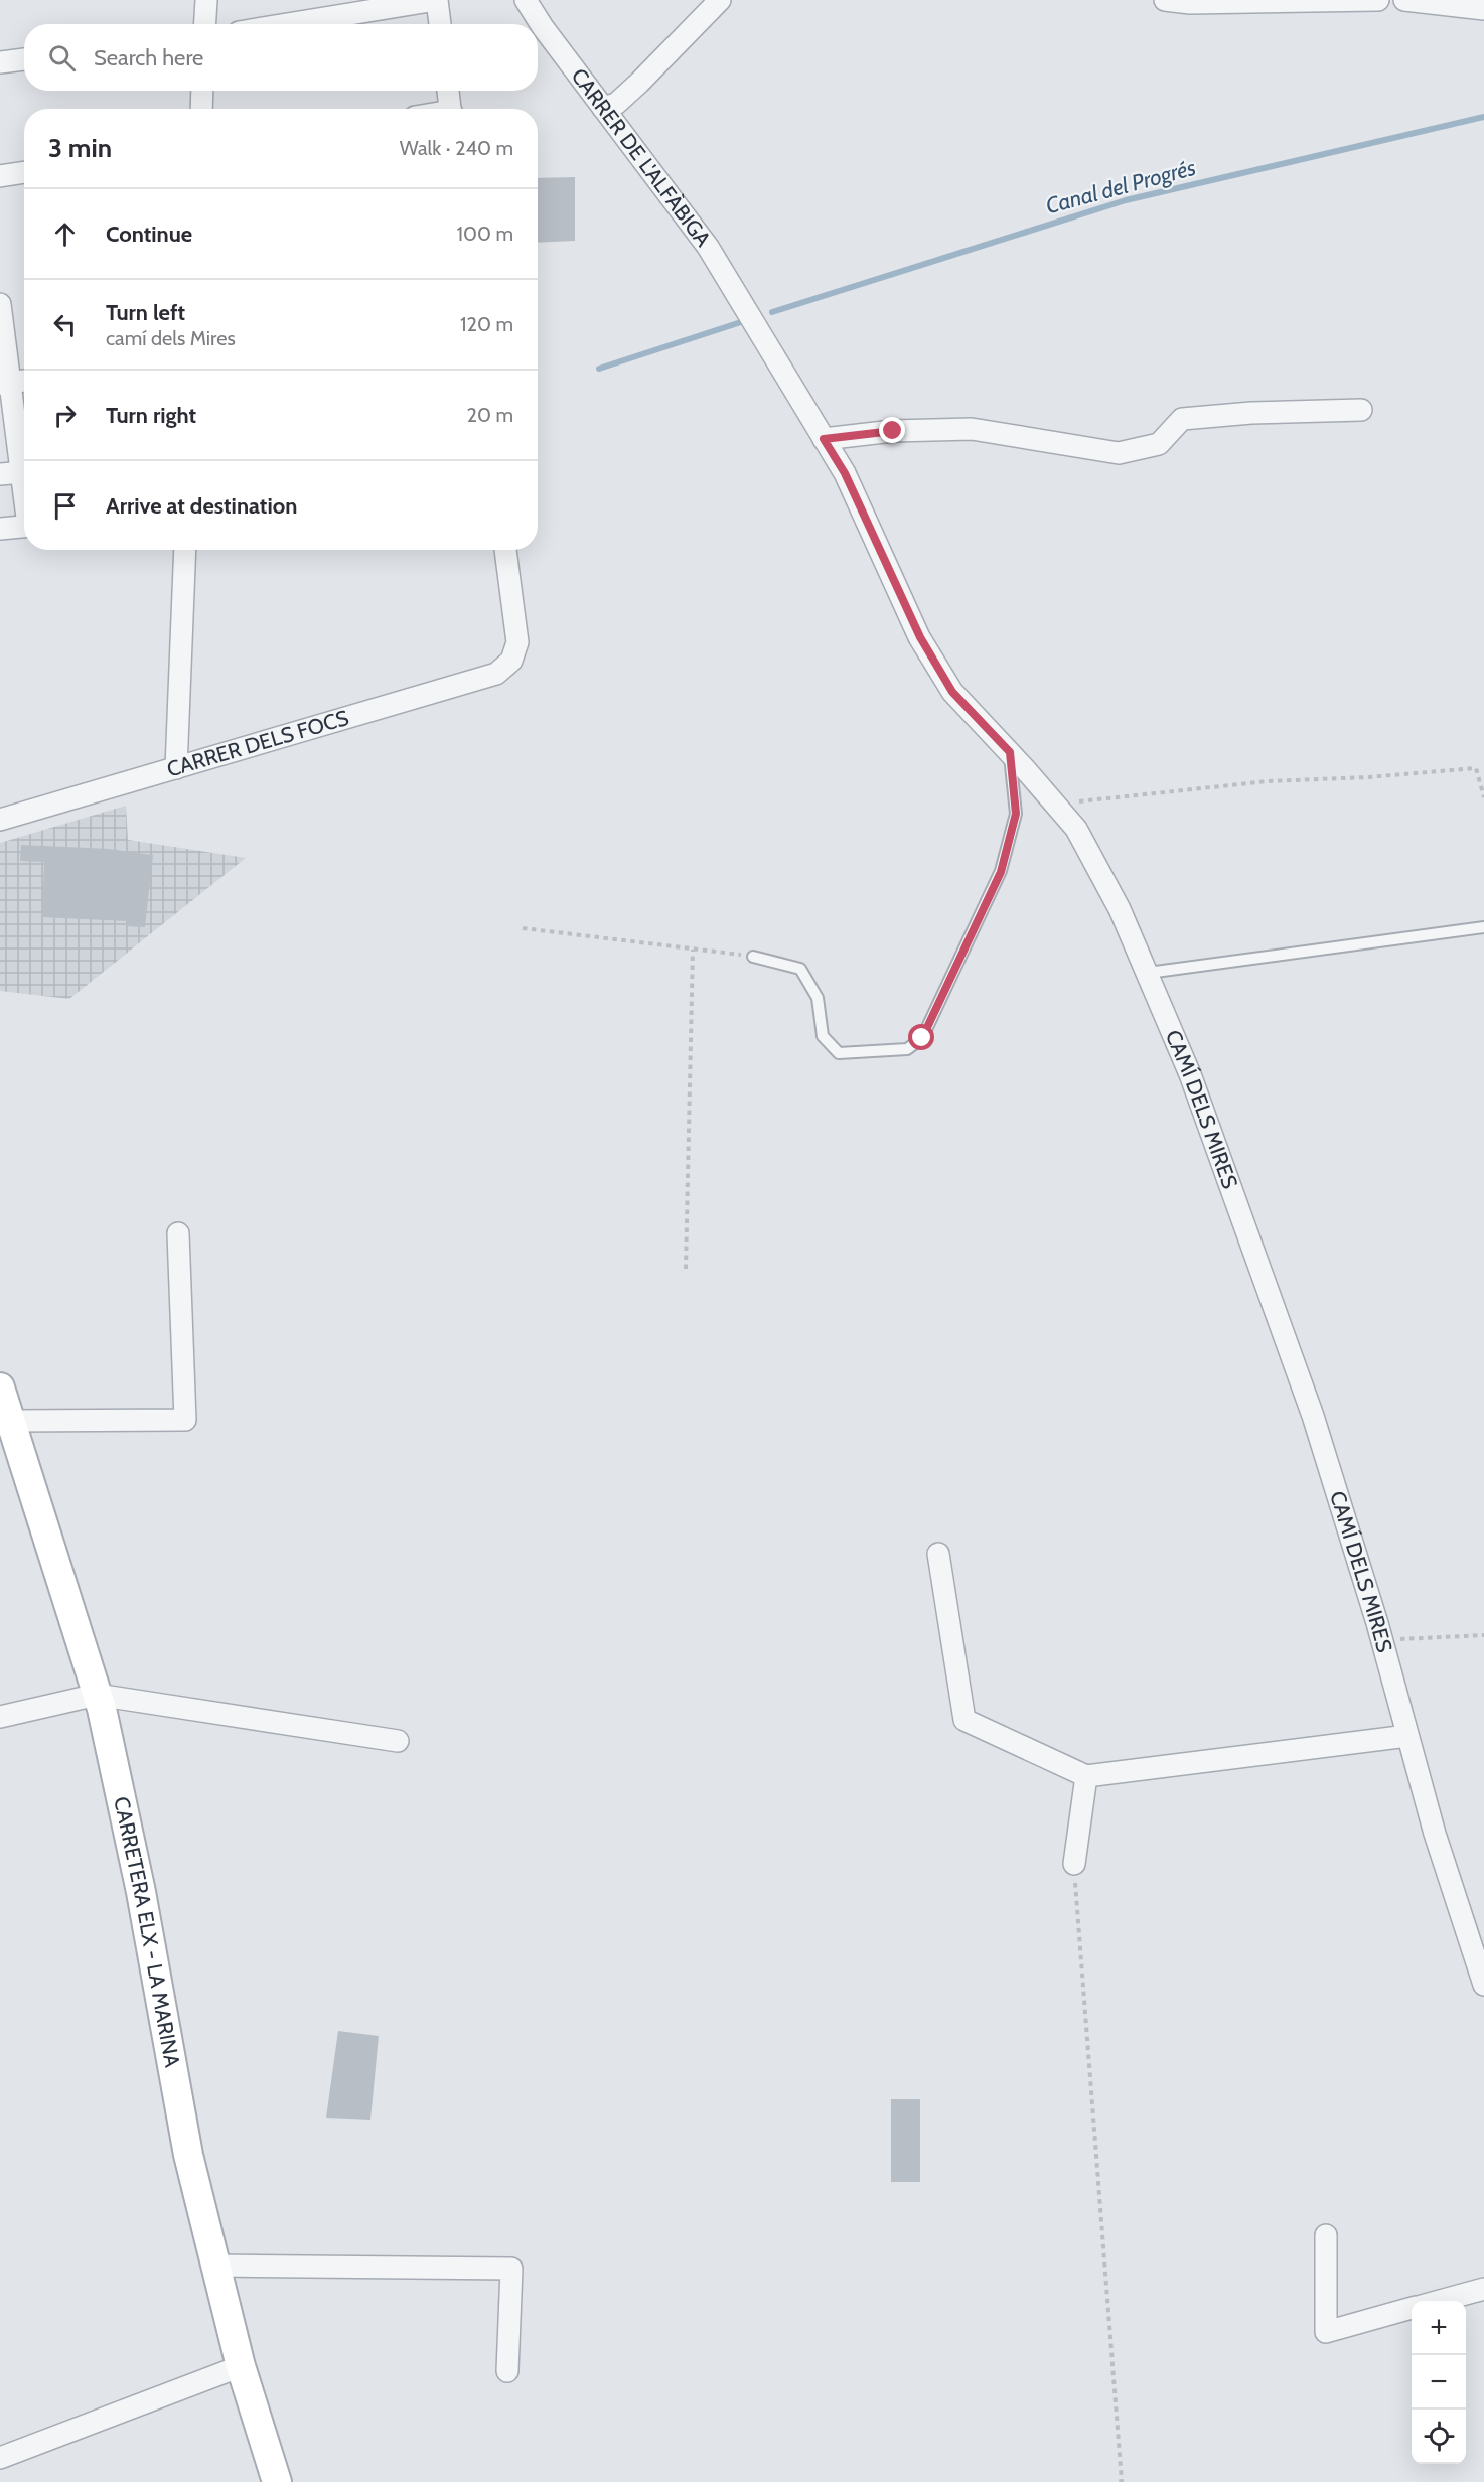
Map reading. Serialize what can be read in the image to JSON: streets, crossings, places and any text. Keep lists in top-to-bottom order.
{
  "streets": {
    "main road": ["CARRETERA ELX - LA MARINA"],
    "street": ["CARRER DE L'ALFÀBIGA", "CARRER DELS FOCS", "CAMÍ DELS MIRES"]
  },
  "crossings": [
    ["CARRER DE L'ALFÀBIGA", "CAMÍ DELS MIRES"]
  ],
  "water": ["Canal del Progrés"],
  "page": {
    "search": "Search here",
    "heading": ["3 min", "Walk · 240 m"],
    "list": [
      ["Continue", "100 m"],
      ["Turn left", "camí dels Mires", "120 m"],
      ["Turn right", "20 m"],
      "Arrive at destination"
    ],
    "map_buttons": ["+", "−"]
  }
}
